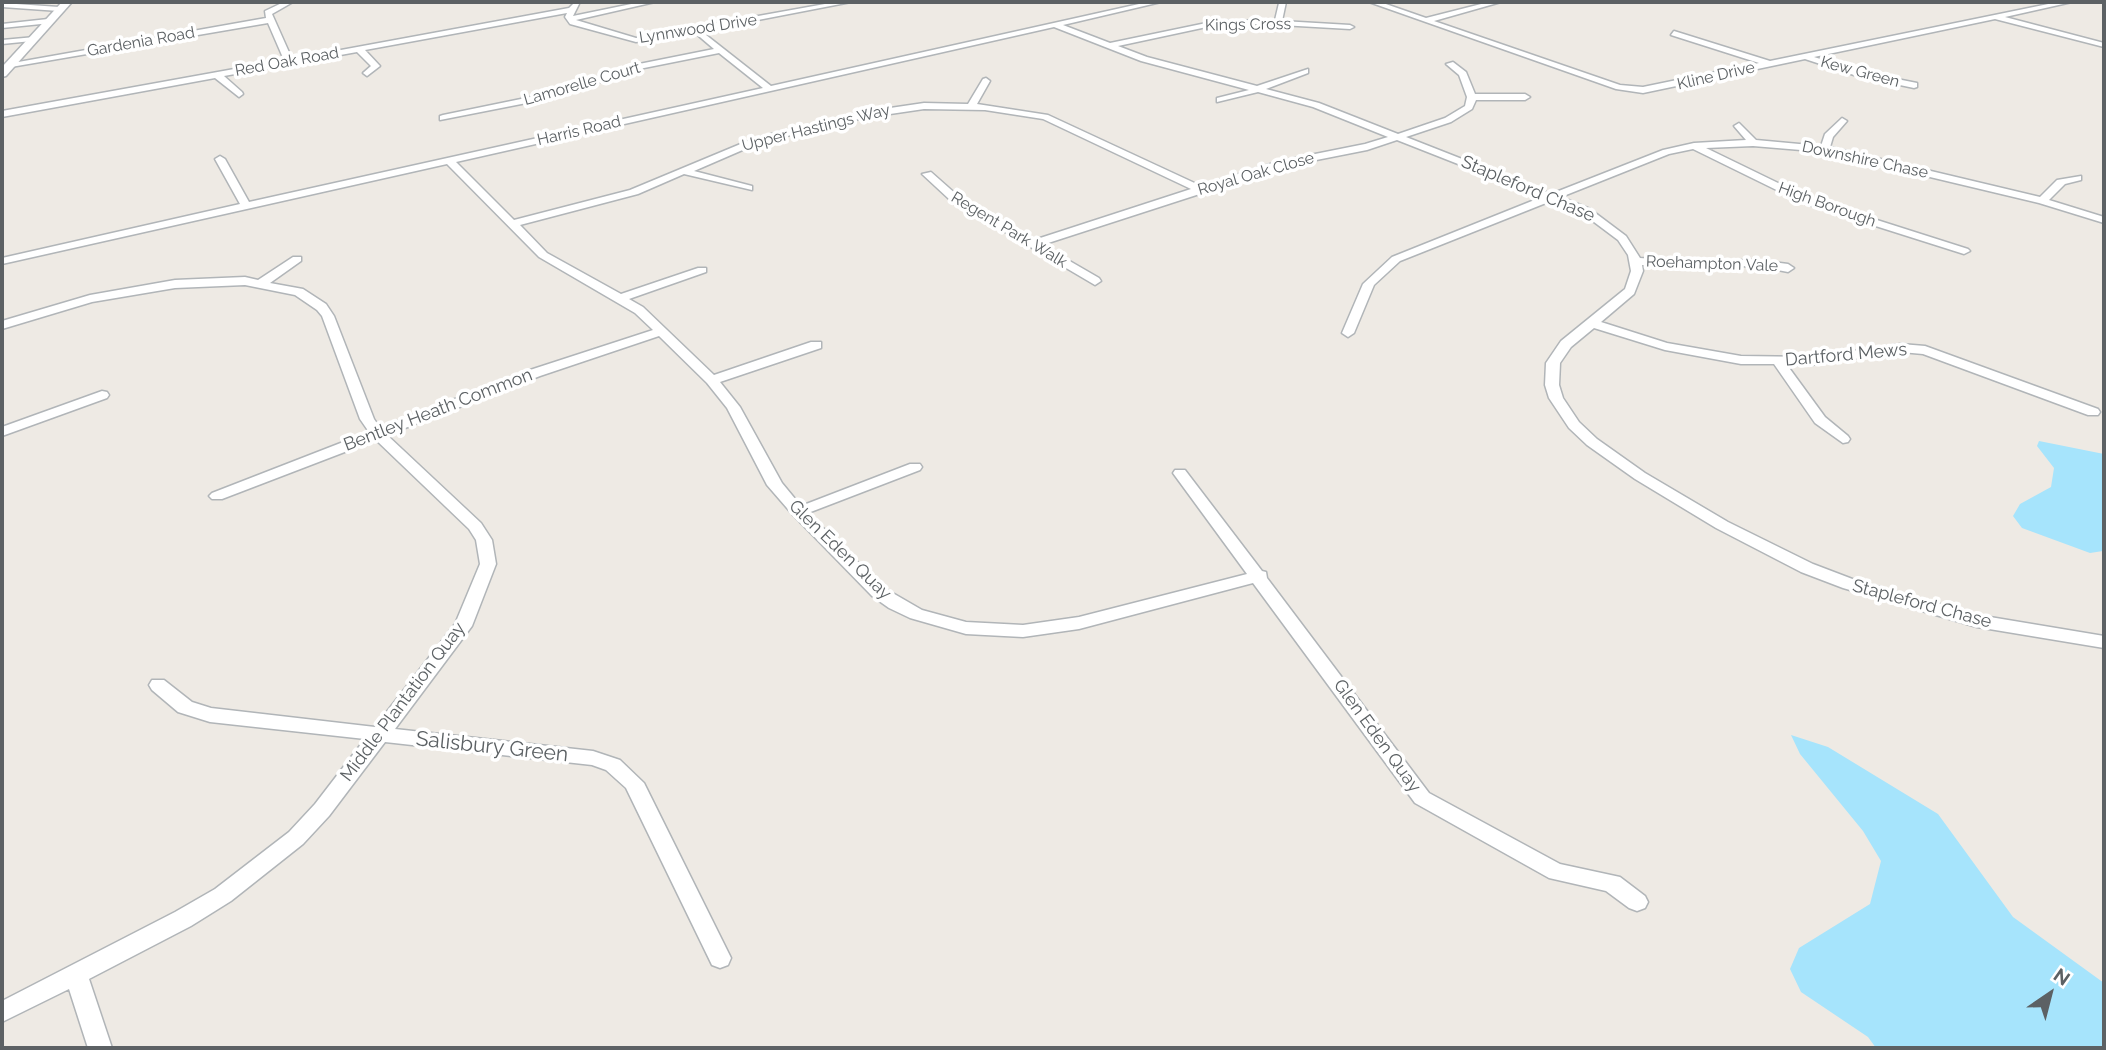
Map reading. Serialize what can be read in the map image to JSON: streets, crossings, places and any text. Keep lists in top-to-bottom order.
{
  "streets": {
    "street": [
      "Kings Cross",
      "Lynnwood Drive",
      "Gardenia Road",
      "Red Oak Road",
      "Kew Green",
      "Kline Drive",
      "Lamorelle Court",
      "Upper Hastings Way",
      "Harris Road",
      "Downshire Chase",
      "Royal Oak Close",
      "Stapleford Chase",
      "High Borough",
      "Regent Park Walk",
      "Roehampton Vale",
      "Dartford Mews",
      "Bentley Heath Common",
      "Glen Eden Quay",
      "Middle Plantation Quay",
      "Salisbury Green"
    ]
  },
  "crossings": [
    ["Kings Cross", "Stapleford Chase"],
    ["Lynnwood Drive", "Red Oak Road"],
    ["Kew Green", "Kline Drive"],
    ["Upper Hastings Way", "Royal Oak Close"],
    ["Upper Hastings Way", "Glen Eden Quay"],
    ["Harris Road", "Stapleford Chase"],
    ["Harris Road", "Glen Eden Quay"],
    ["Downshire Chase", "Stapleford Chase"],
    ["Downshire Chase", "High Borough"],
    ["Royal Oak Close", "Stapleford Chase"],
    ["Royal Oak Close", "Regent Park Walk"],
    ["Stapleford Chase", "Roehampton Vale"],
    ["Stapleford Chase", "Dartford Mews"],
    ["Bentley Heath Common", "Glen Eden Quay"],
    ["Bentley Heath Common", "Middle Plantation Quay"],
    ["Middle Plantation Quay", "Salisbury Green"]
  ],
  "north": "top right"
}
